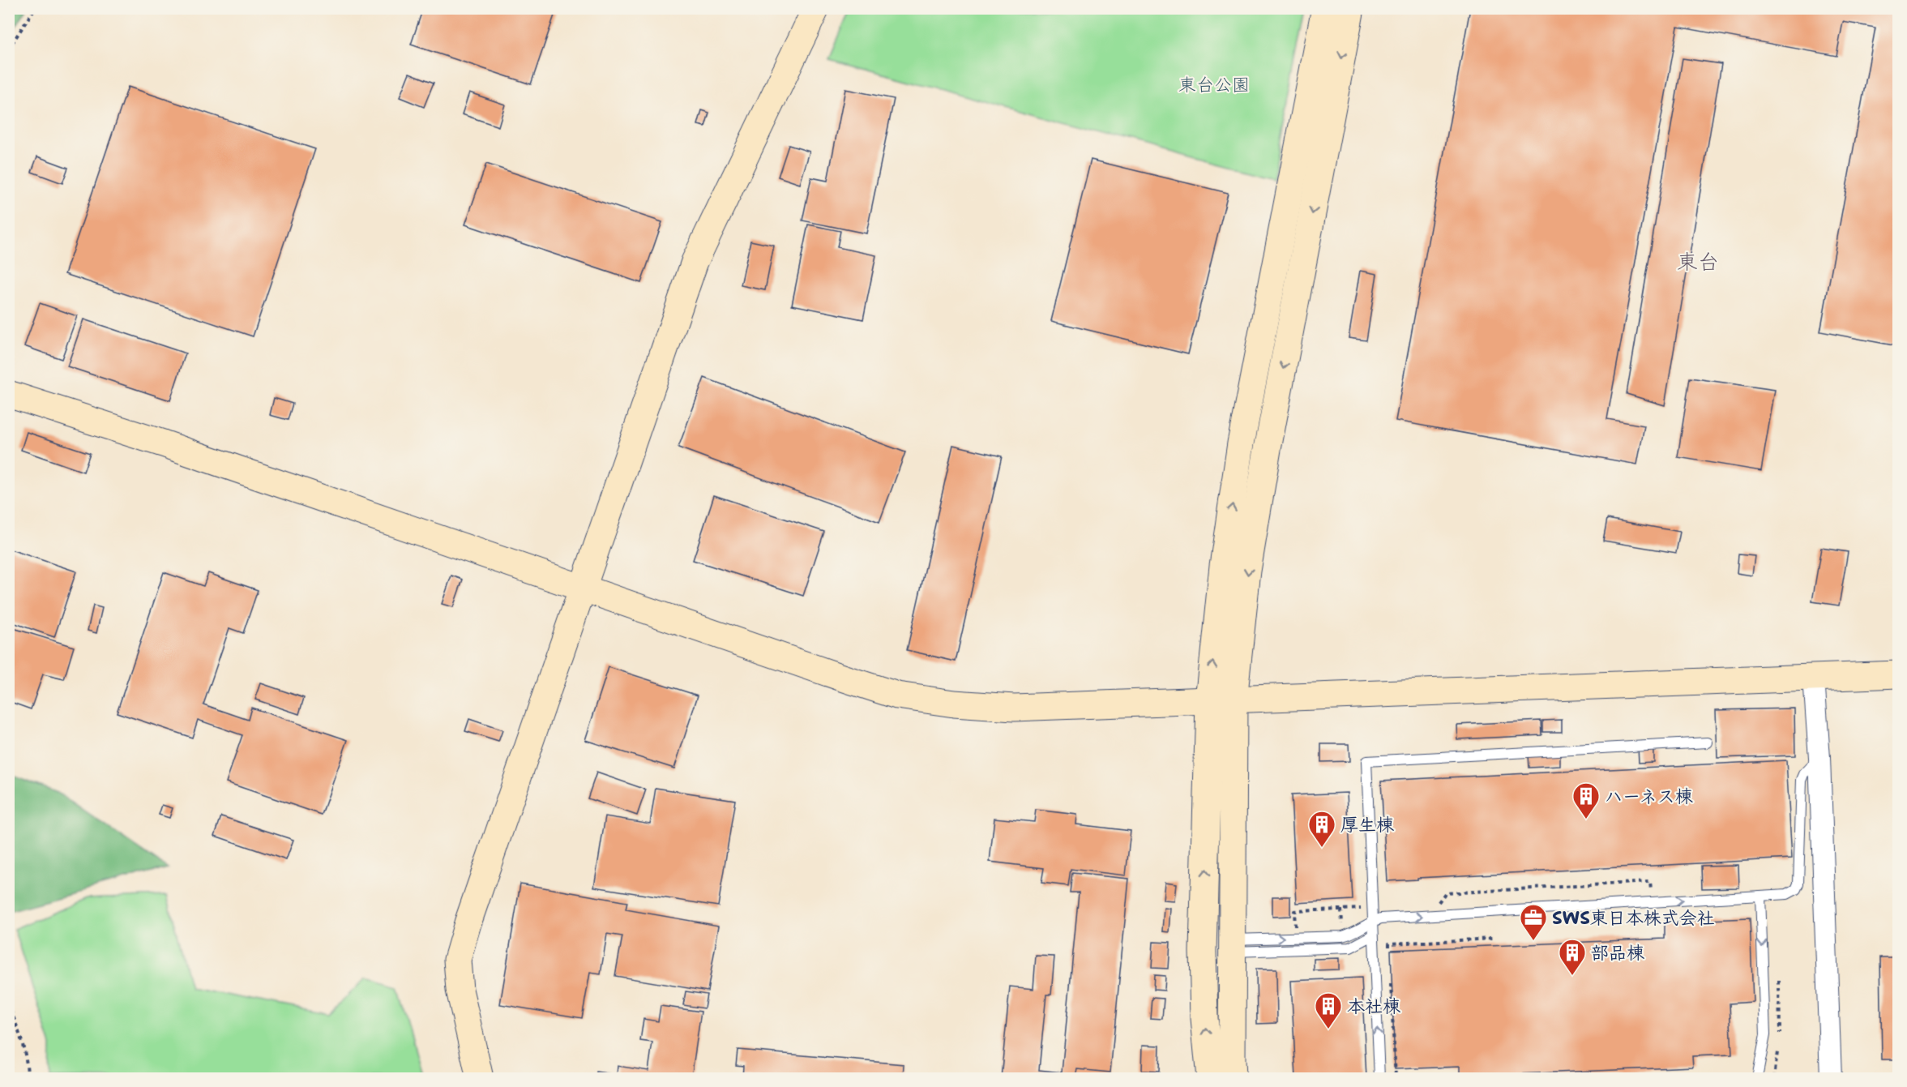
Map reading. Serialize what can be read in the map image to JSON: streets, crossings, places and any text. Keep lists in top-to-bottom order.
{
  "districts": ["東台"],
  "parks": ["東台公園"],
  "places": {
    "building": [
      "ハーネス棟",
      "厚生棟",
      "部品棟",
      "本社棟"
    ],
    "office": ["SWS東日本株式会社"]
  }
}
